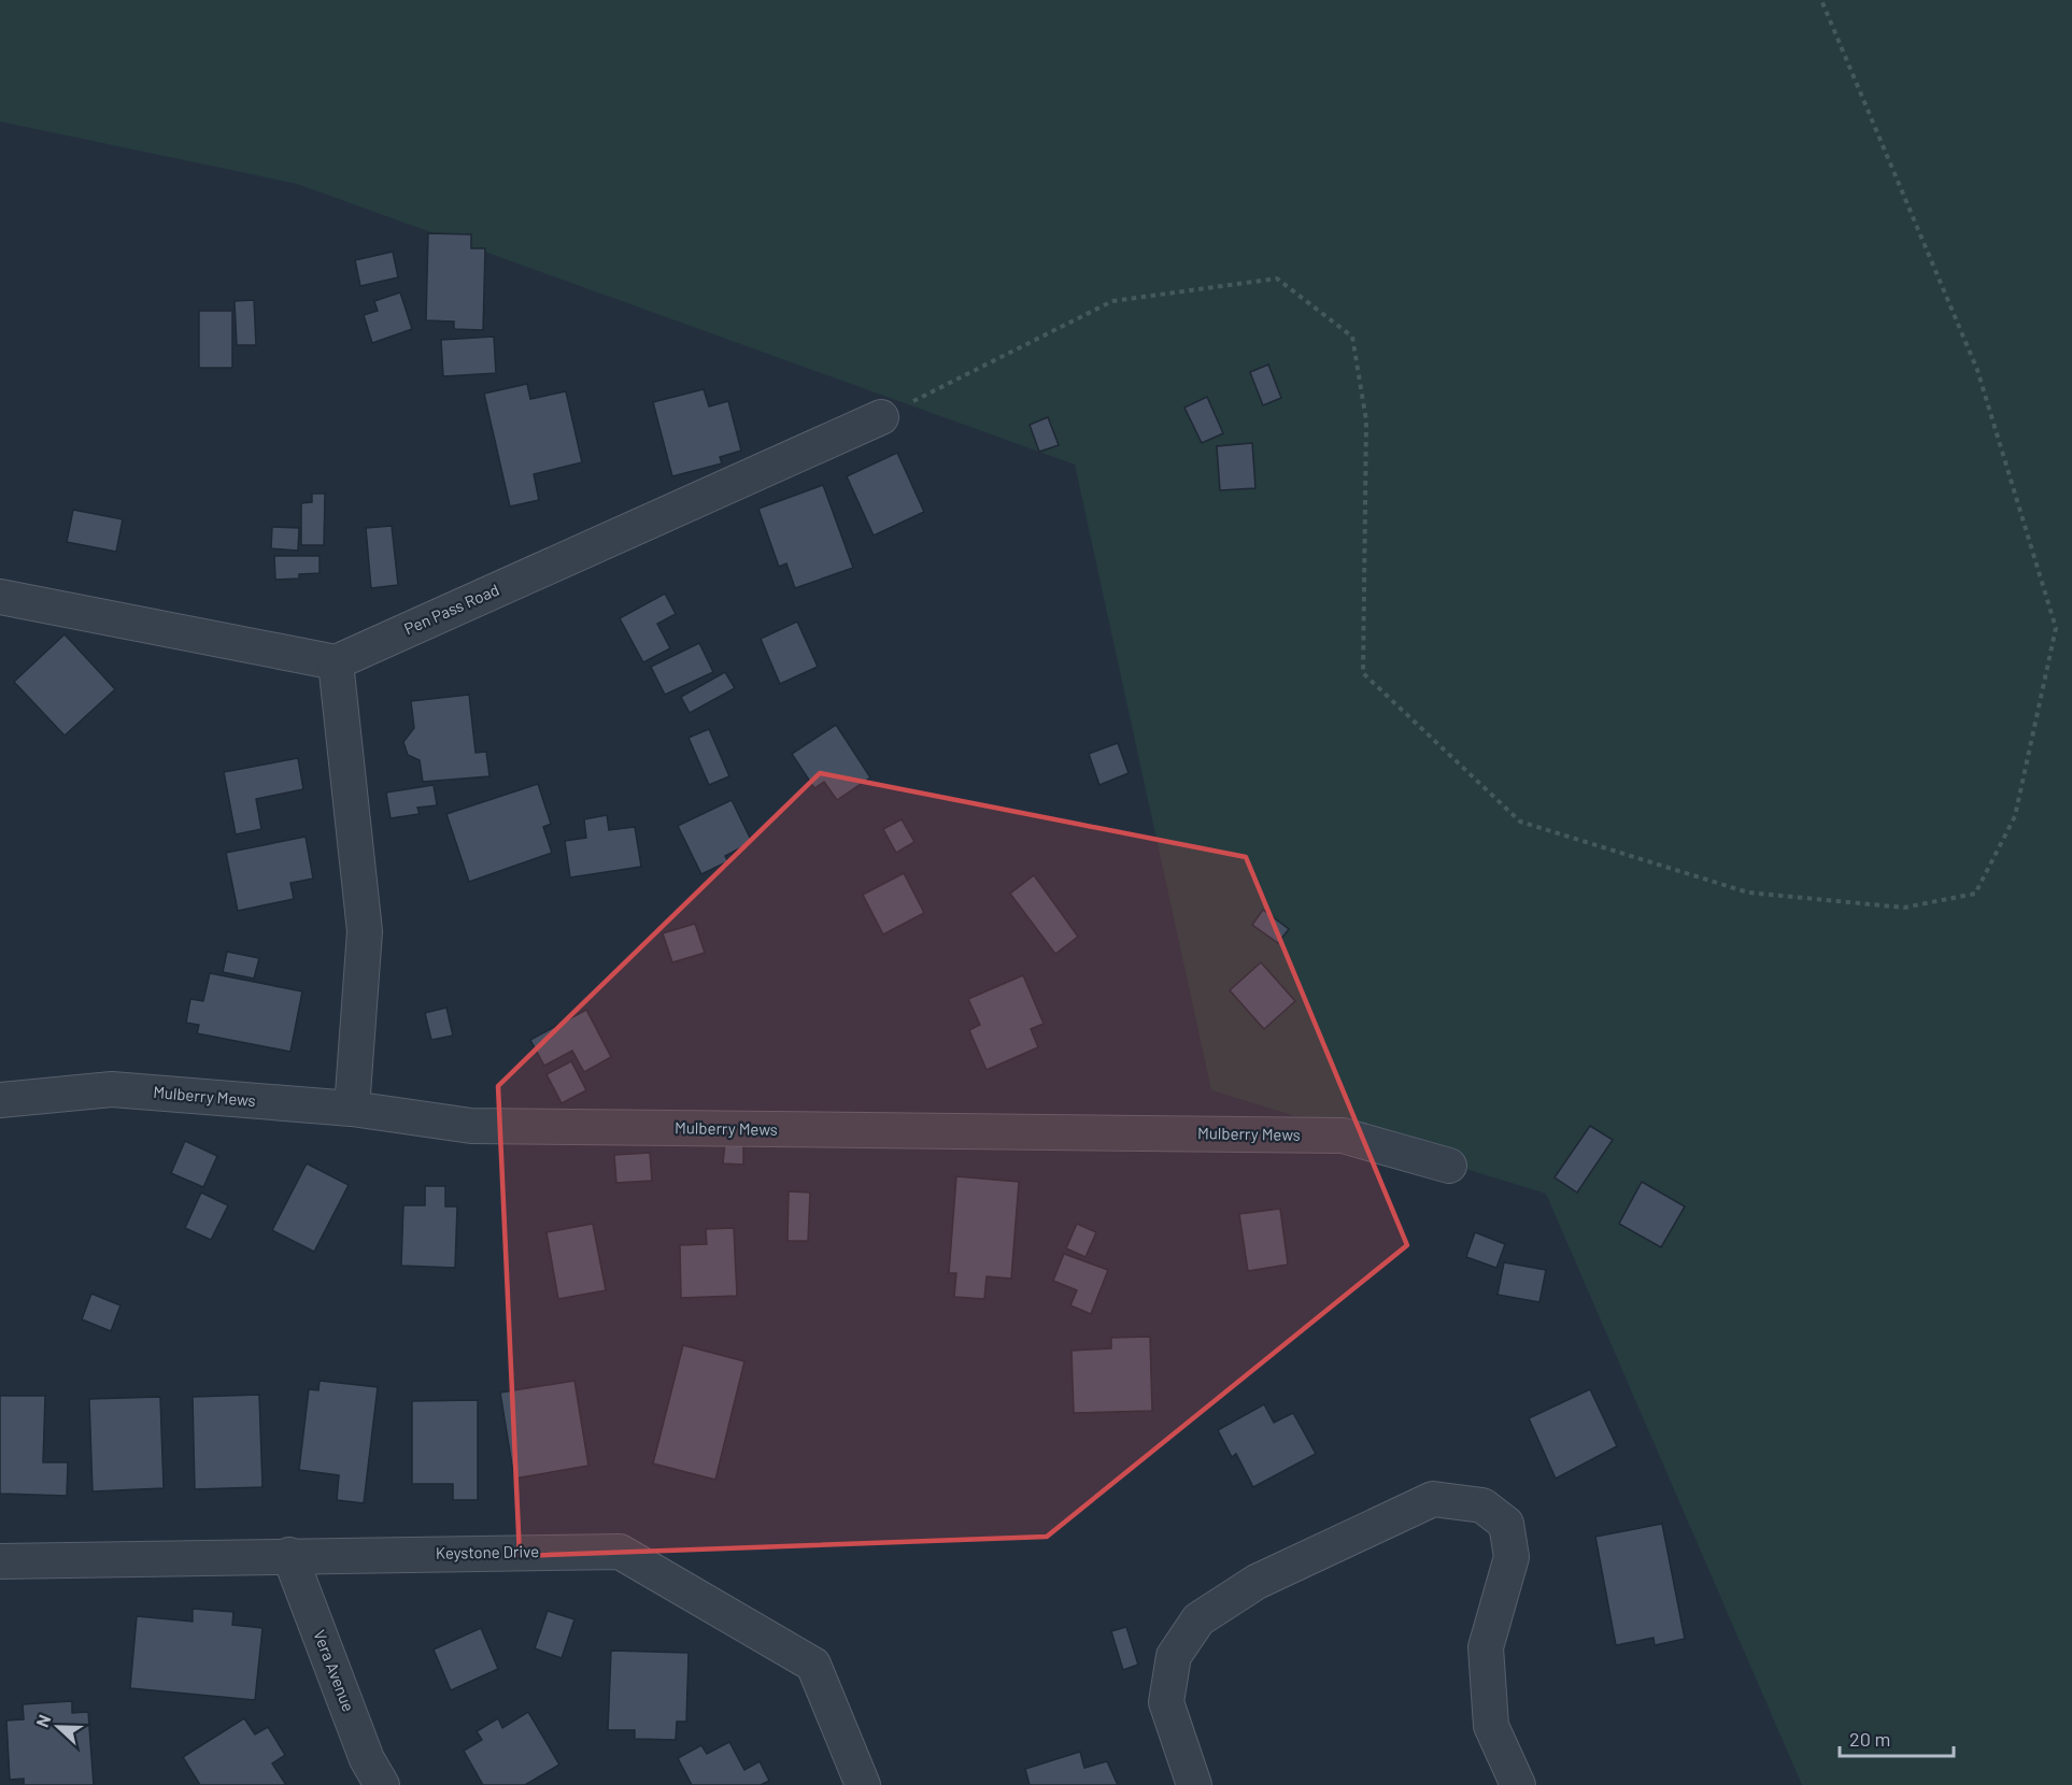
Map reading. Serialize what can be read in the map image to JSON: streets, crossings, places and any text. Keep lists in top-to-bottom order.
{
  "streets": {
    "street": [
      "Pen Pass Road",
      "Mulberry Mews",
      "Keystone Drive",
      "Vera Avenue"
    ]
  },
  "crossings": [
    ["Keystone Drive", "Vera Avenue"]
  ],
  "scale_bar": "20 m",
  "north": "left"
}
